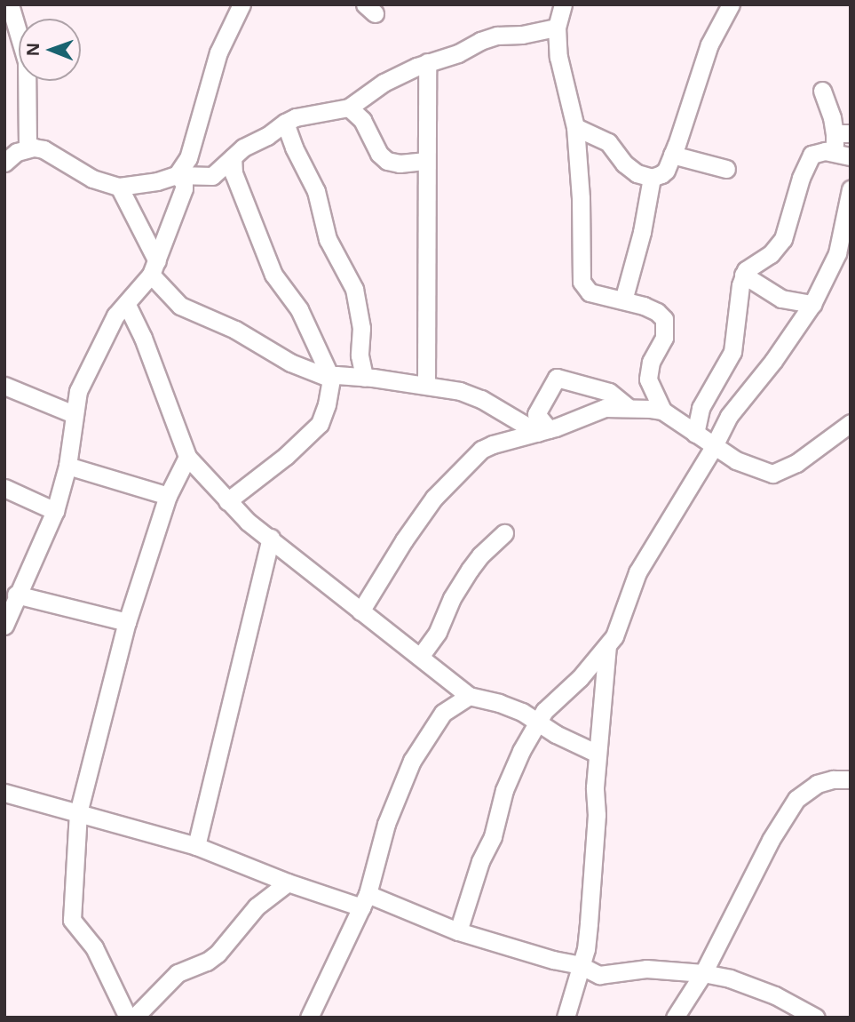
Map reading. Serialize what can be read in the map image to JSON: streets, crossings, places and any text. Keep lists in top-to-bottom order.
{
  "north": "left"
}
